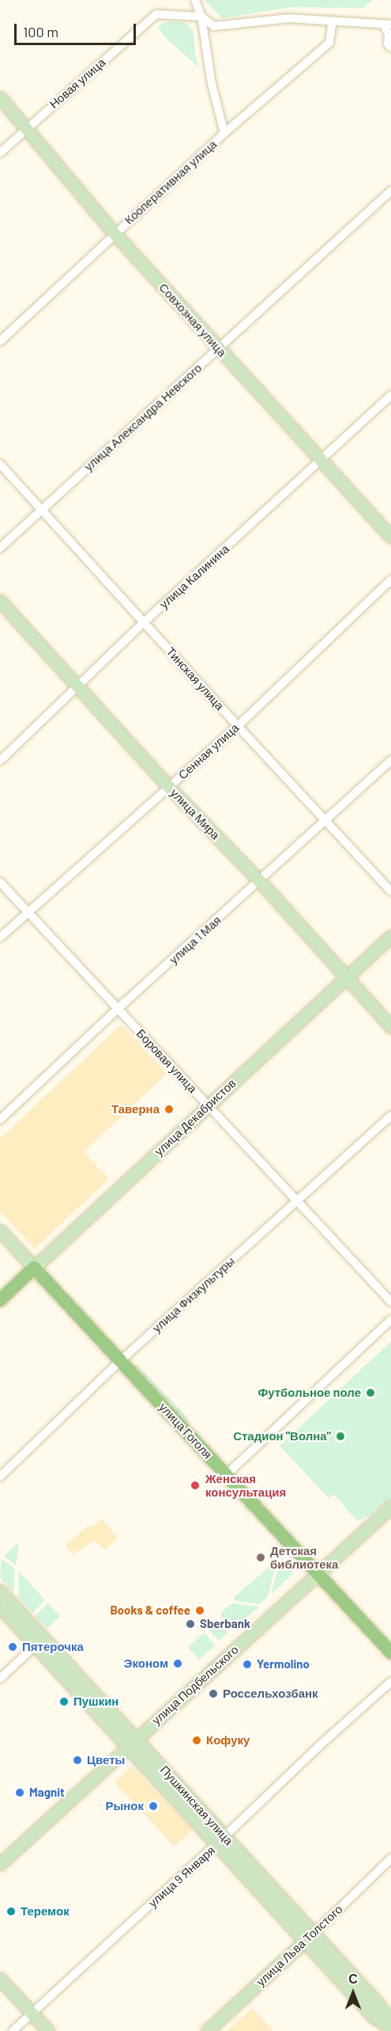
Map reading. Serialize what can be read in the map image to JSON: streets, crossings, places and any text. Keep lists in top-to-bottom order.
{
  "streets": {
    "main road": [
      "Совхозная улица",
      "улица Мира",
      "улица Декабристов",
      "улица Гоголя",
      "улица Подбельского",
      "Пушкинская улица",
      "улица Льва Толстого"
    ],
    "street": [
      "Новая улица",
      "Кооперативная улица",
      "улица Александра Невского",
      "улица Калинина",
      "Тинская улица",
      "Сенная улица",
      "улица 1 Мая",
      "Боровая улица",
      "улица Физкультуры",
      "улица 9 Января"
    ]
  },
  "crossings": [
    ["Новая улица", "Совхозная улица"],
    ["Кооперативная улица", "Совхозная улица"],
    ["Совхозная улица", "улица Александра Невского"],
    ["Совхозная улица", "улица Калинина"],
    ["улица Александра Невского", "Тинская улица"],
    ["улица Калинина", "Тинская улица"],
    ["улица Калинина", "улица Мира"],
    ["Тинская улица", "Сенная улица"],
    ["Тинская улица", "улица 1 Мая"],
    ["Сенная улица", "улица Мира"],
    ["Сенная улица", "Боровая улица"],
    ["улица Мира", "улица 1 Мая"],
    ["улица Мира", "улица Декабристов"],
    ["улица 1 Мая", "Боровая улица"],
    ["Боровая улица", "улица Декабристов"],
    ["Боровая улица", "улица Физкультуры"],
    ["улица Декабристов", "улица Гоголя"],
    ["улица Физкультуры", "улица Гоголя"],
    ["улица Гоголя", "улица Подбельского"],
    ["улица Подбельского", "Пушкинская улица"],
    ["Пушкинская улица", "улица 9 Января"],
    ["Пушкинская улица", "улица Льва Толстого"]
  ],
  "places": [
    "Таверна",
    "Футбольное поле",
    "Стадион \"Волна\"",
    "Женская консультация",
    "Детская библиотека",
    "Books & coffee",
    "Sberbank",
    "Пятерочка",
    "Эконом",
    "Yermolino",
    "Россельхозбанк",
    "Пушкин",
    "Кофуку",
    "Цветы",
    "Magnit",
    "Рынок",
    "Теремок"
  ],
  "scale_bar": "100 m",
  "north": "top"
}
